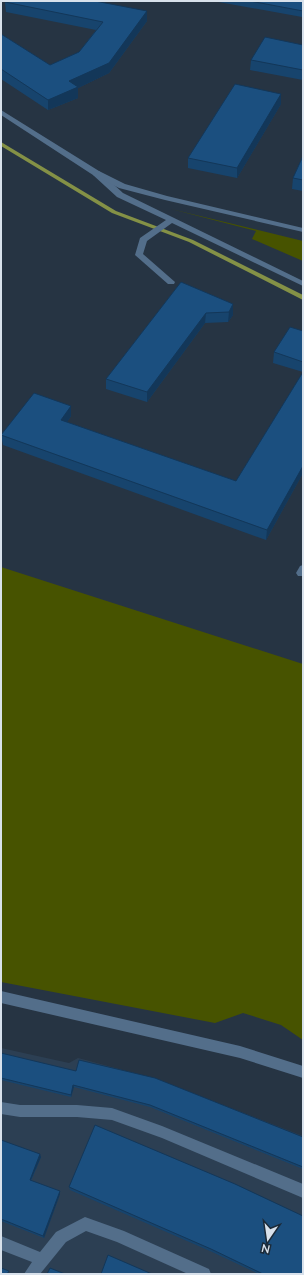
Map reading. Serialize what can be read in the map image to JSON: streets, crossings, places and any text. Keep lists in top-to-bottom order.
{
  "north": "bottom"
}
